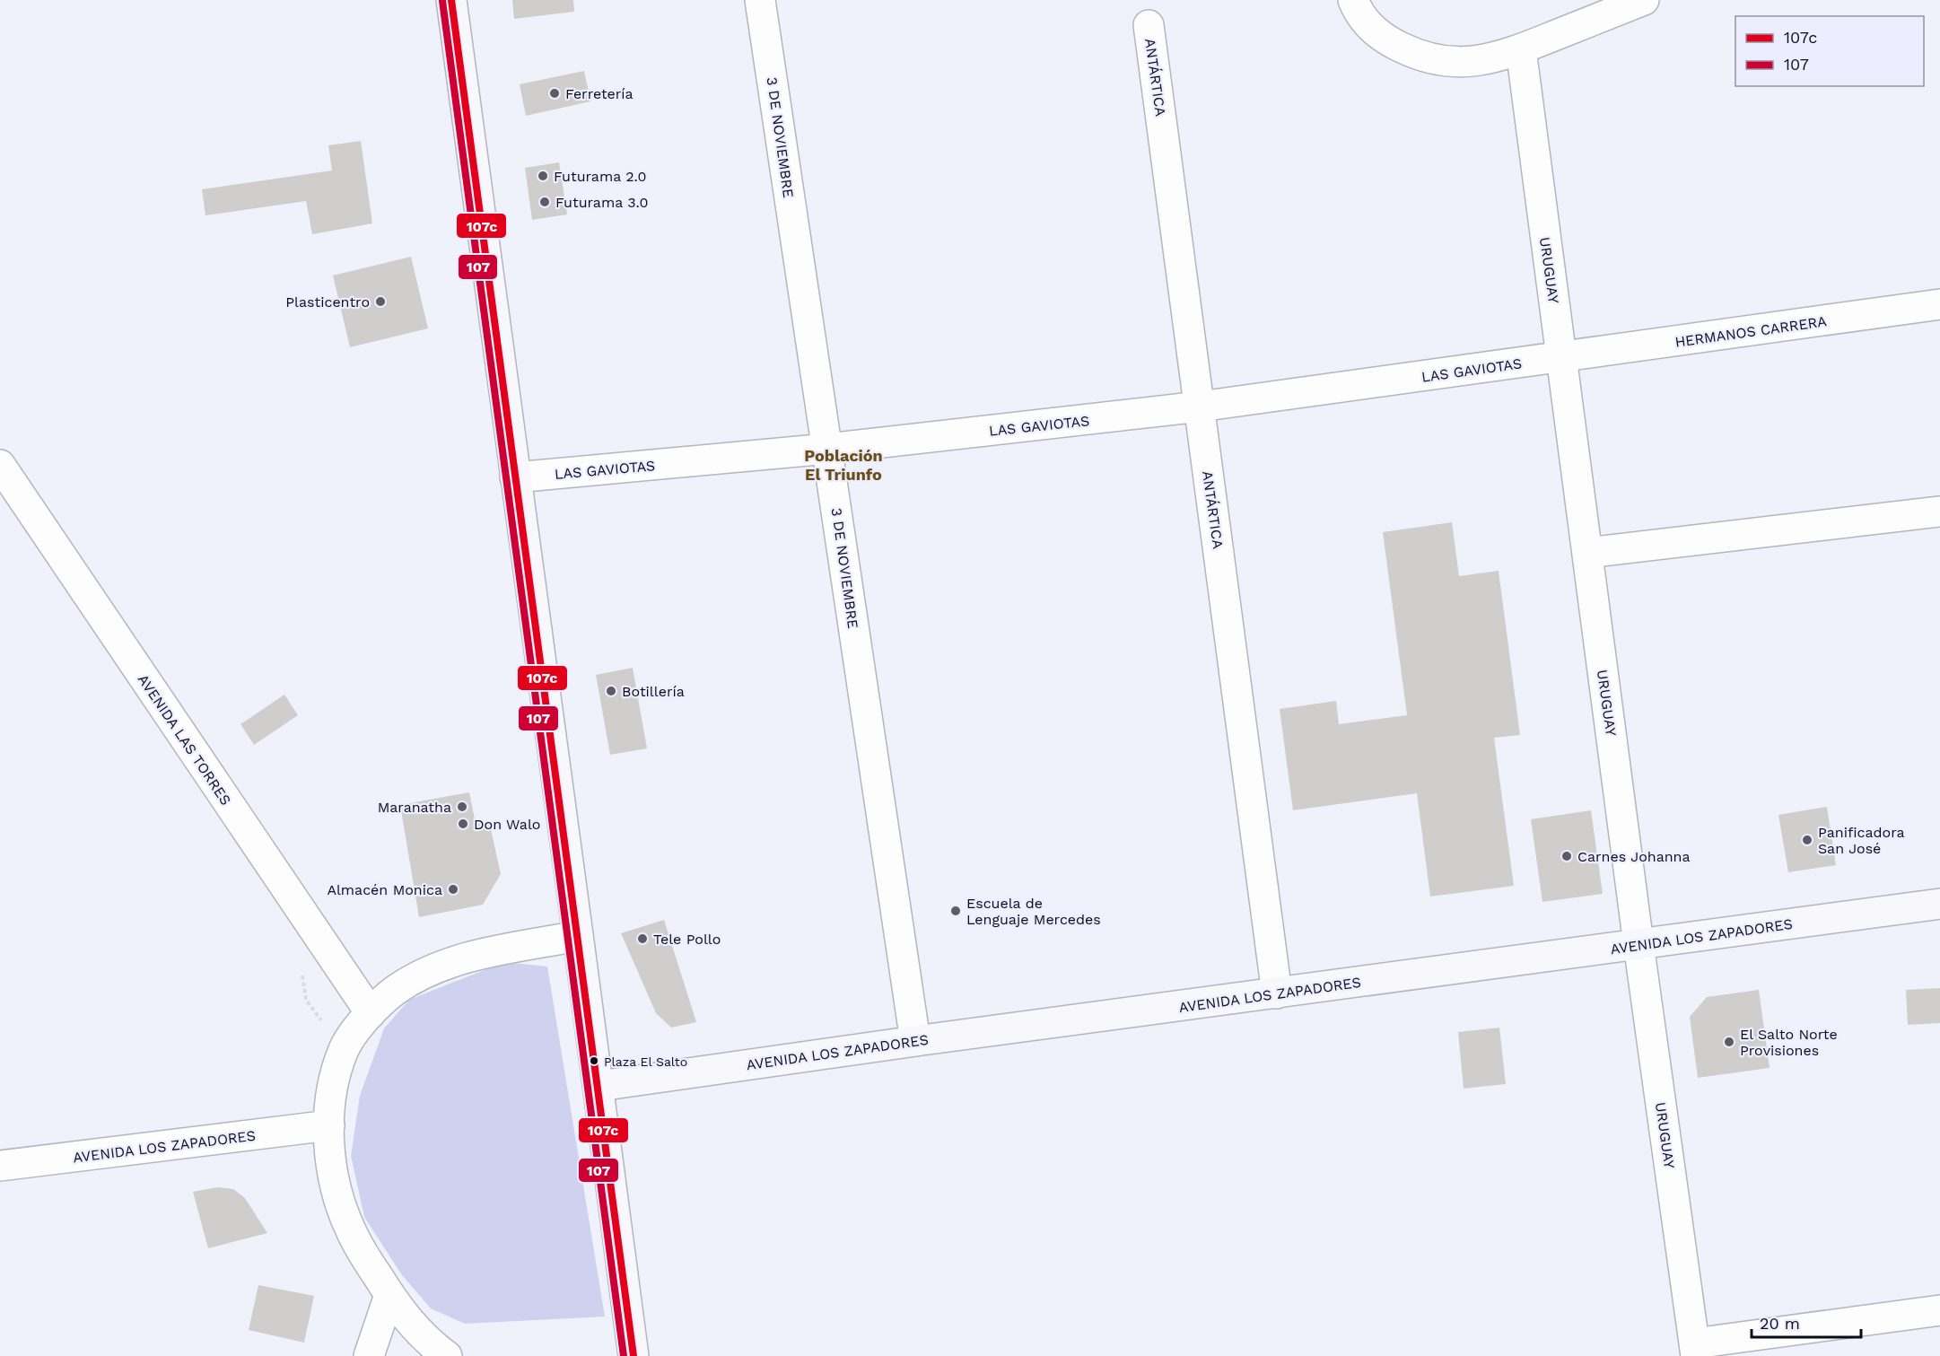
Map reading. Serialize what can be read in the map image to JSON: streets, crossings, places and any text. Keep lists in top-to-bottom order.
{
  "streets": {
    "main road": ["AVENIDA LOS ZAPADORES"],
    "street": [
      "ANTÁRTICA",
      "3 DE NOVIEMBRE",
      "URUGUAY",
      "HERMANOS CARRERA",
      "LAS GAVIOTAS",
      "AVENIDA LAS TORRES"
    ]
  },
  "crossings": [
    ["ANTÁRTICA", "LAS GAVIOTAS"],
    ["ANTÁRTICA", "AVENIDA LOS ZAPADORES"],
    ["3 DE NOVIEMBRE", "LAS GAVIOTAS"],
    ["3 DE NOVIEMBRE", "AVENIDA LOS ZAPADORES"],
    ["URUGUAY", "HERMANOS CARRERA"],
    ["URUGUAY", "LAS GAVIOTAS"],
    ["URUGUAY", "AVENIDA LOS ZAPADORES"],
    ["HERMANOS CARRERA", "LAS GAVIOTAS"]
  ],
  "districts": ["Población El Triunfo"],
  "places": [
    "Ferretería",
    "Futurama 2.0",
    "Futurama 3.0",
    "Plasticentro",
    "Botillería",
    "Maranatha",
    "Don Walo",
    "Panificadora San José",
    "Carnes Johanna",
    "Almacén Monica",
    "Escuela de Lenguaje Mercedes",
    "Tele Pollo",
    "El Salto Norte Provisiones",
    "Plaza El Salto"
  ],
  "lines": ["transit line 107c", "transit line 107"],
  "legend": ["107c", "107"],
  "scale_bar": "20 m"
}
